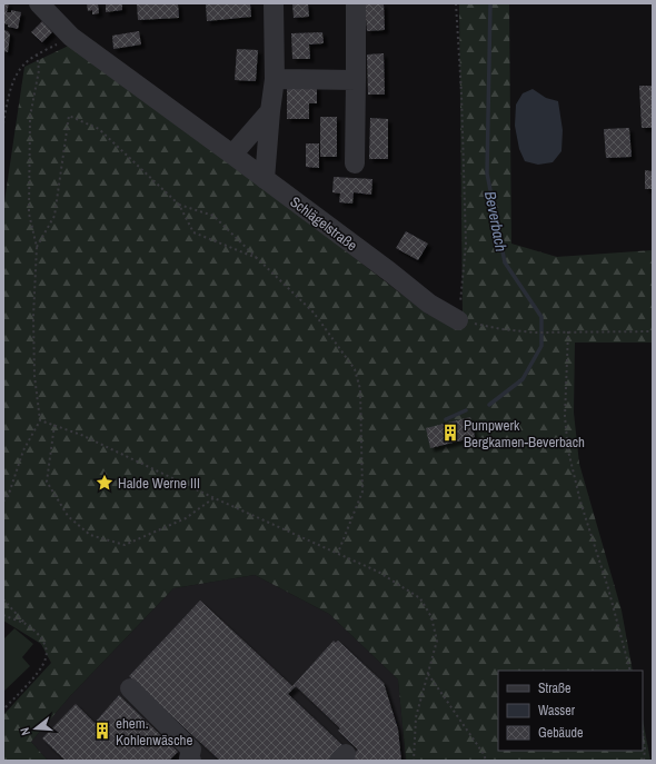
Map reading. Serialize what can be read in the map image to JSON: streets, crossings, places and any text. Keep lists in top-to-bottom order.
{
  "streets": {
    "street": ["Schlägelstraße"]
  },
  "water": ["Beverbach"],
  "places": {
    "building": ["Pumpwerk Bergkamen-Beverbach", "ehem. Kohlenwäsche"],
    "place": ["Halde Werne III"]
  },
  "legend": ["Straße", "Wasser", "Gebäude"],
  "north": "left"
}
